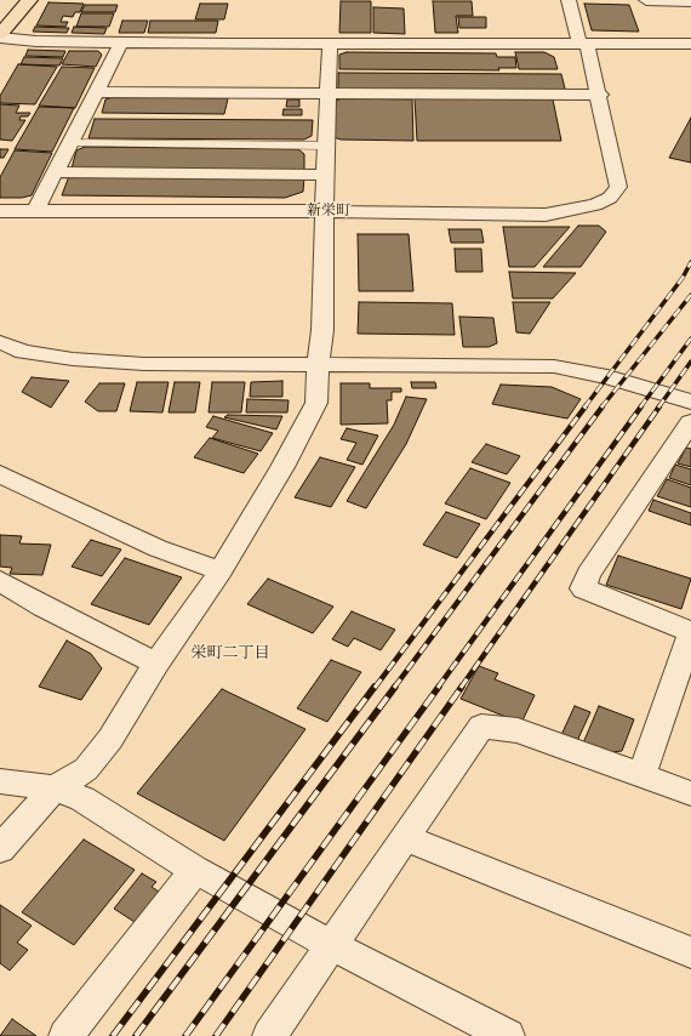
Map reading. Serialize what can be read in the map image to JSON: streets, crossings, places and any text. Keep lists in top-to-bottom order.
{
  "districts": ["新栄町", "栄町二丁目"]
}
